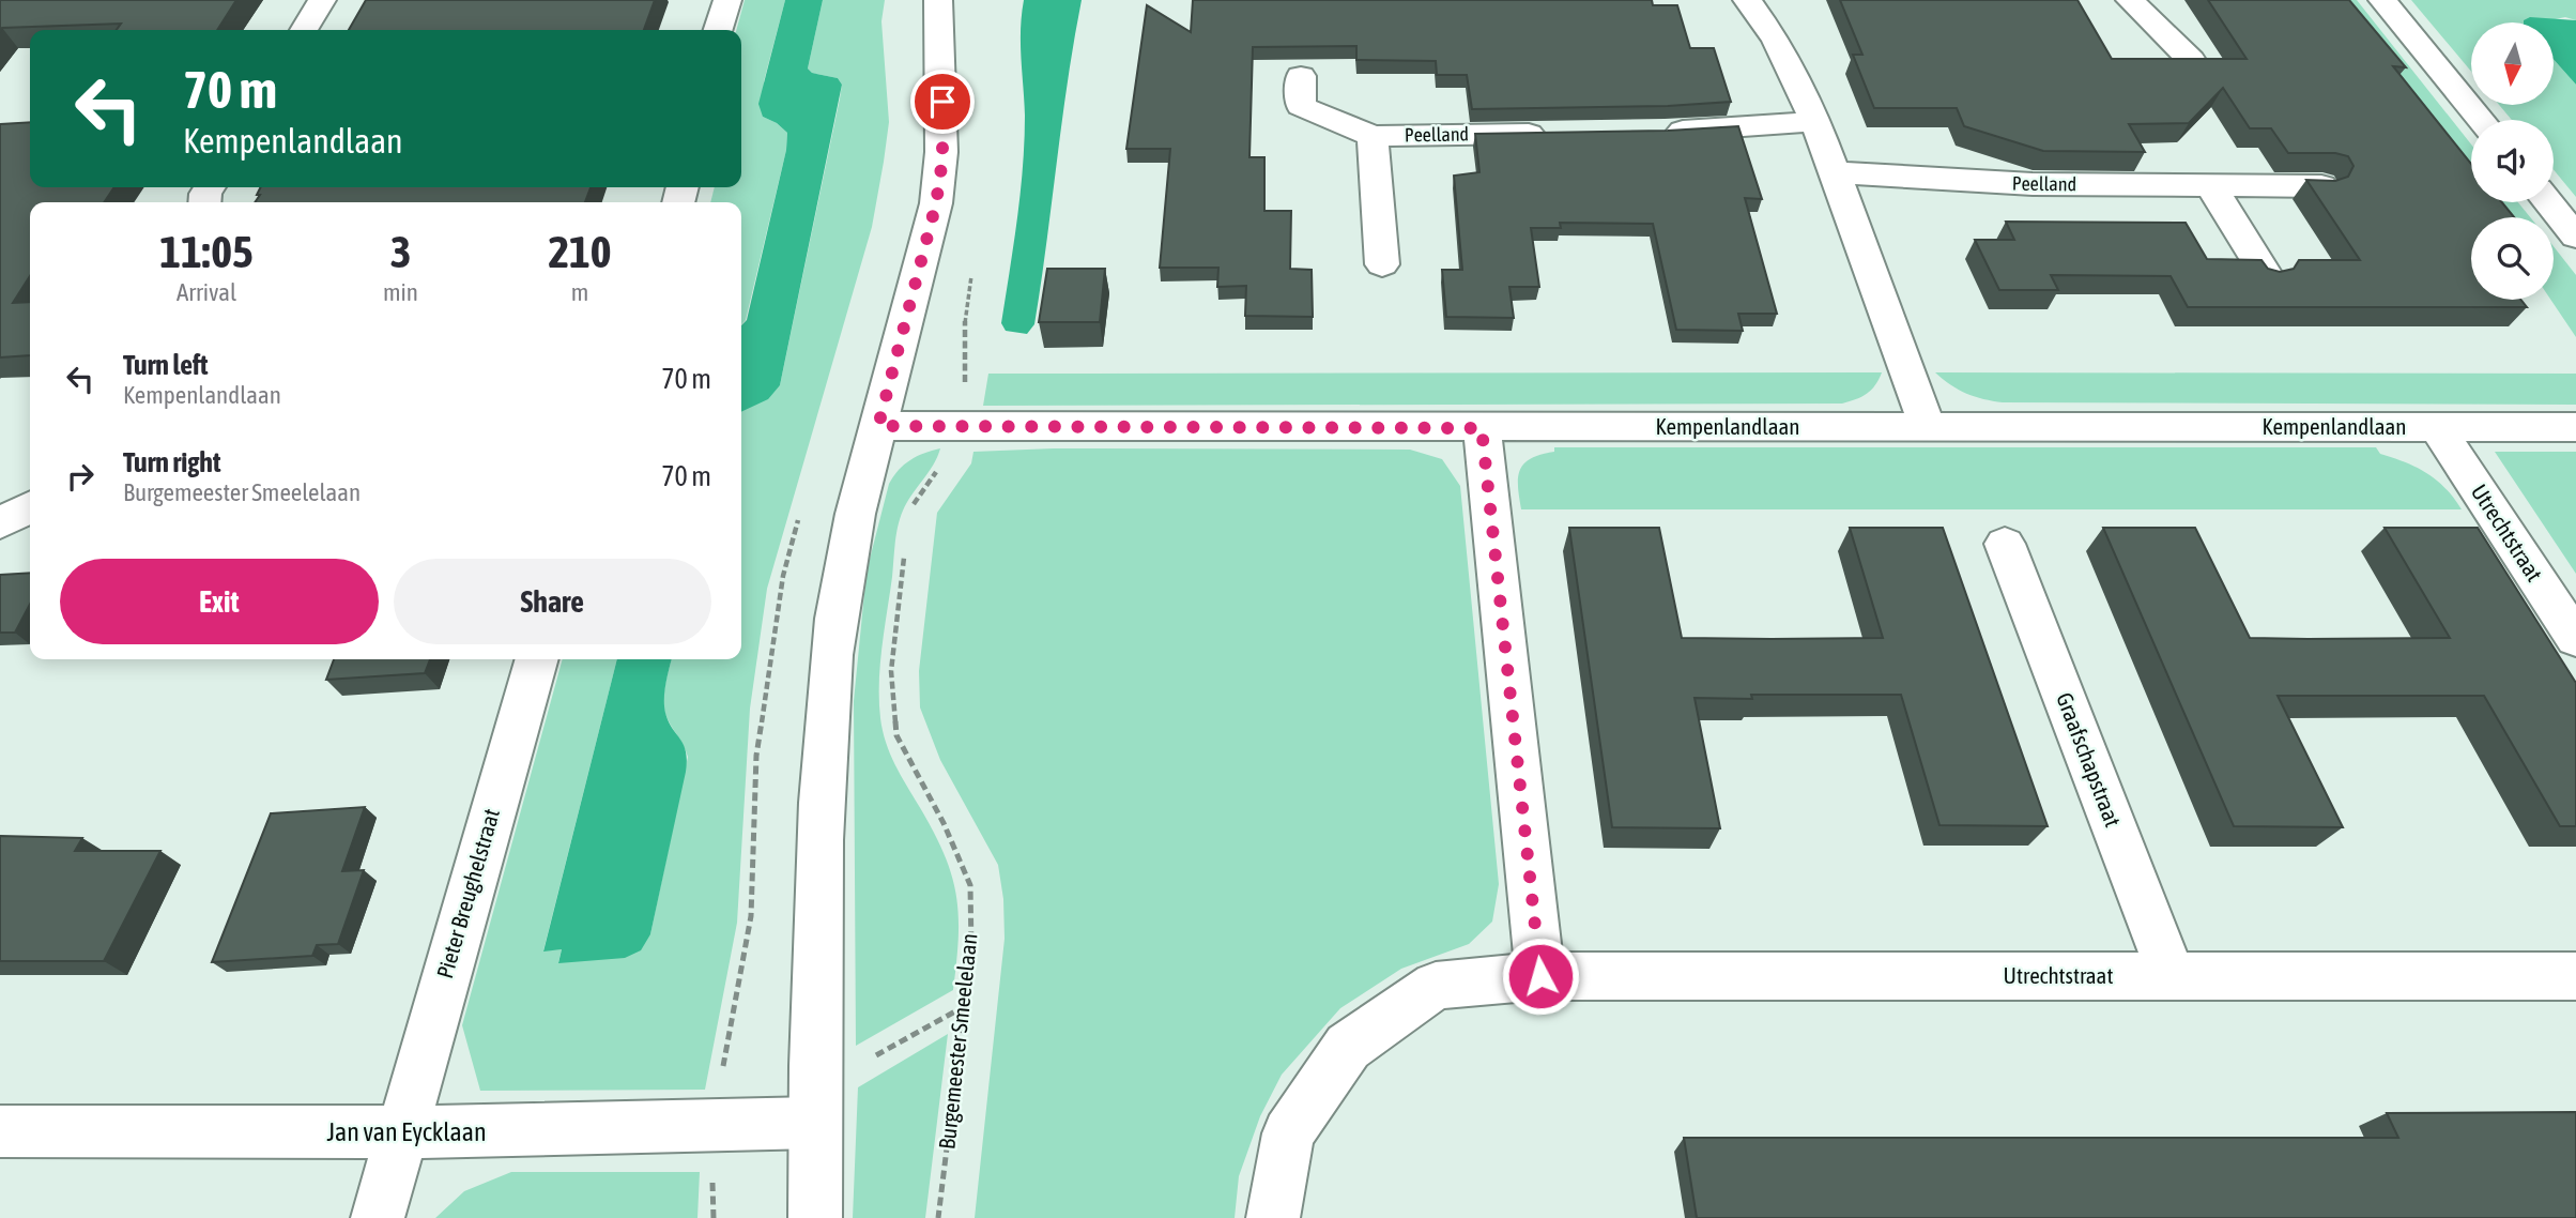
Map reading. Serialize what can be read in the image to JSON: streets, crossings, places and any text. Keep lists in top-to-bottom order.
{
  "streets": {
    "street": [
      "Peelland",
      "Kempenlandlaan",
      "Utrechtstraat",
      "Graafschapstraat",
      "Pieter Breughelstraat",
      "Jan van Eycklaan"
    ],
    "path": ["Burgemeester Smeelelaan"]
  },
  "crossings": [
    ["Kempenlandlaan", "Utrechtstraat"],
    ["Utrechtstraat", "Graafschapstraat"],
    ["Pieter Breughelstraat", "Jan van Eycklaan"]
  ],
  "north": "bottom",
  "page": {
    "turn": ["70 m", "Kempenlandlaan"],
    "eta": [
      "11:05",
      "Arrival",
      "3",
      "min",
      "210",
      "m"
    ],
    "list": [
      {
        "name": "Turn left",
        "note": "Kempenlandlaan",
        "value": "70 m"
      },
      {
        "name": "Turn right",
        "note": "Burgemeester Smeelelaan",
        "value": "70 m"
      }
    ],
    "buttons": ["Exit", "Share"]
  }
}
